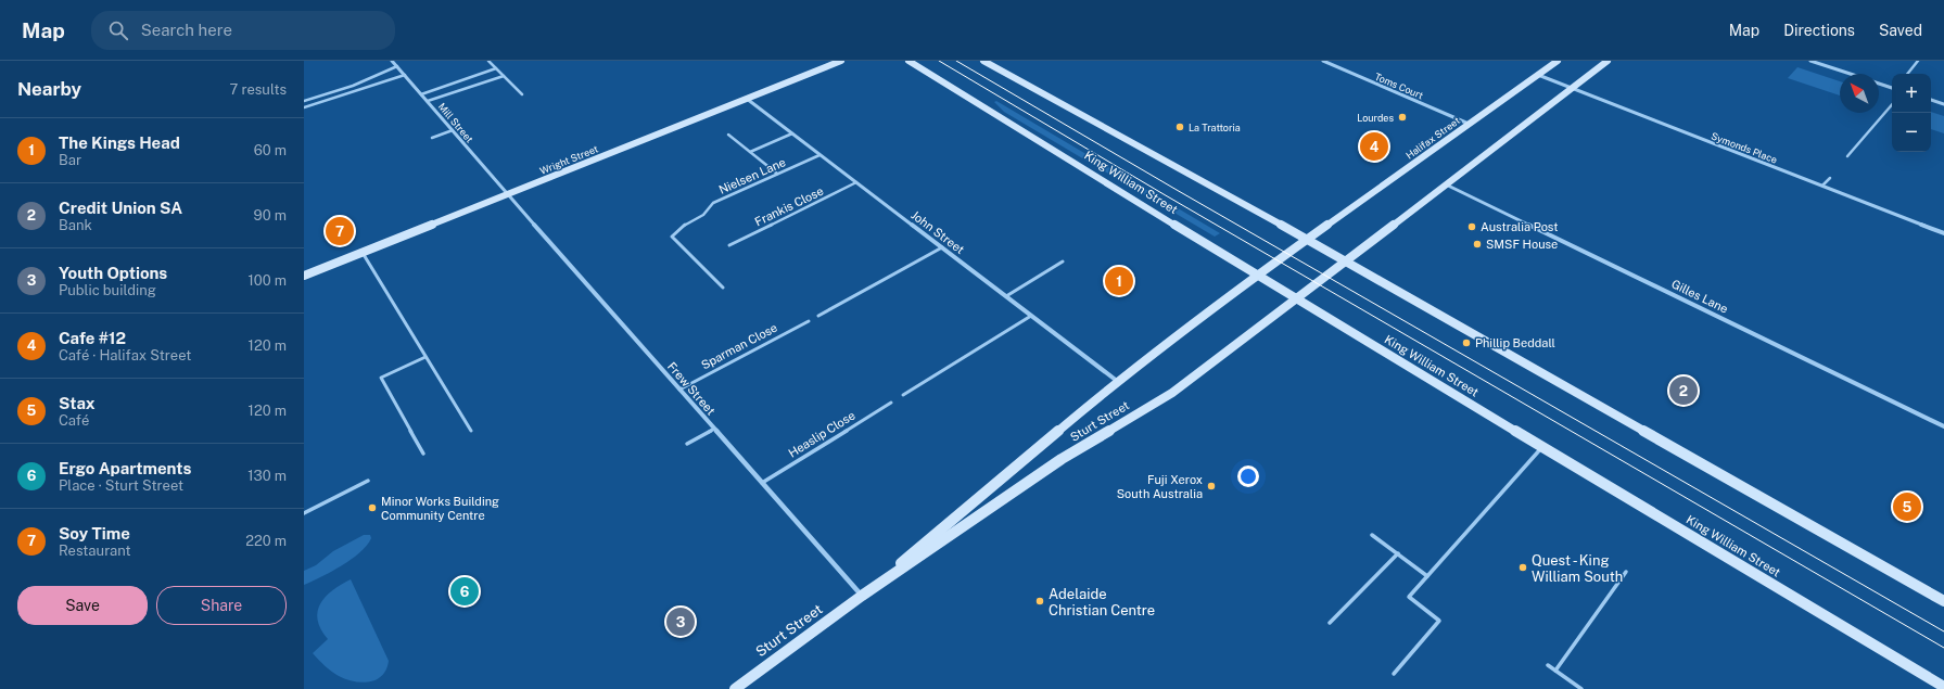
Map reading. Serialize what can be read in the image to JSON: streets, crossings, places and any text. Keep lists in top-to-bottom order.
{
  "streets": {
    "street": [
      "Toms Court",
      "Mill Street",
      "Halifax Street",
      "Symonds Place",
      "Wright Street",
      "King William Street",
      "John Street",
      "Gilles Lane",
      "Frew Street",
      "Sturt Street"
    ],
    "lane": [
      "Nielsen Lane",
      "Frankis Close",
      "Sparman Close",
      "Heaslip Close"
    ]
  },
  "crossings": [
    ["Toms Court", "Halifax Street"],
    ["Mill Street", "Wright Street"],
    ["Mill Street", "Frew Street"],
    ["Halifax Street", "Symonds Place"],
    ["Halifax Street", "King William Street"],
    ["Halifax Street", "Sturt Street"],
    ["Wright Street", "John Street"],
    ["Wright Street", "Frew Street"],
    ["Nielsen Lane", "John Street"],
    ["King William Street", "Sturt Street"],
    ["Frankis Close", "John Street"],
    ["John Street", "Sturt Street"],
    ["Sparman Close", "Frew Street"],
    ["Frew Street", "Sturt Street"],
    ["Frew Street", "Heaslip Close"]
  ],
  "places": [
    "Lourdes",
    "La Trattoria",
    "Australia Post",
    "SMSF House",
    "Phillip Beddall",
    "Fuji Xerox South Australia",
    "Minor Works Building Community Centre",
    "Quest - King William South",
    "Adelaide Christian Centre"
  ],
  "north": "top left",
  "page": {
    "header": "Map",
    "search": "Search here",
    "nav": ["Map", "Directions", "Saved"],
    "heading": ["Nearby", "7 results"],
    "map_buttons": ["+", "−"],
    "list": [
      {
        "mark": "1",
        "name": "The Kings Head",
        "note": "Bar",
        "value": "60 m"
      },
      {
        "mark": "2",
        "name": "Credit Union SA",
        "note": "Bank",
        "value": "90 m"
      },
      {
        "mark": "3",
        "name": "Youth Options",
        "note": "Public building",
        "value": "100 m"
      },
      {
        "mark": "4",
        "name": "Cafe #12",
        "note": "Café · Halifax Street",
        "value": "120 m"
      },
      {
        "mark": "5",
        "name": "Stax",
        "note": "Café",
        "value": "120 m"
      },
      {
        "mark": "6",
        "name": "Ergo Apartments",
        "note": "Place · Sturt Street",
        "value": "130 m"
      },
      {
        "mark": "7",
        "name": "Soy Time",
        "note": "Restaurant",
        "value": "220 m"
      }
    ],
    "pins": [
      "4",
      "7",
      "1",
      "2",
      "5",
      "6",
      "3"
    ],
    "buttons": ["Save", "Share"]
  }
}
